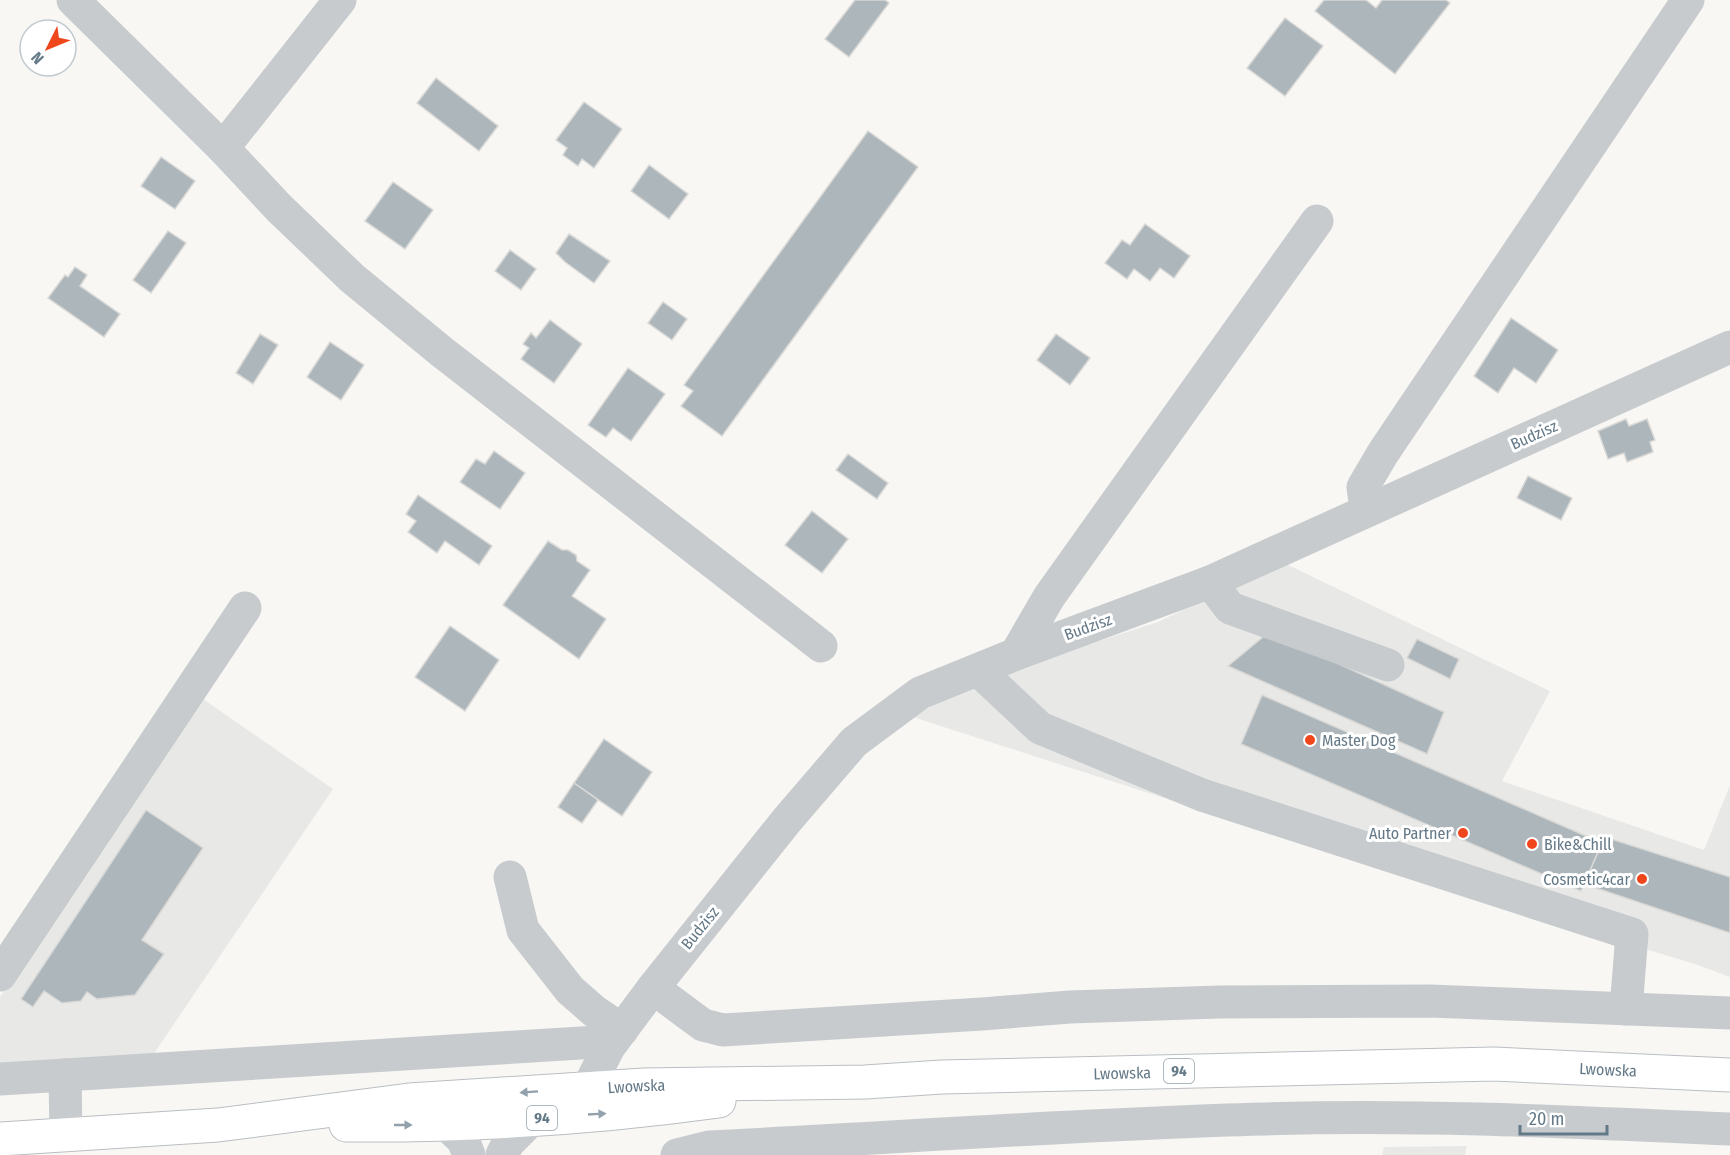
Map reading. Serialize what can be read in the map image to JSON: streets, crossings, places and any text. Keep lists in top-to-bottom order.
{
  "streets": {
    "main road": ["Lwowska", "94"],
    "street": ["Budzisz"]
  },
  "crossings": [
    ["Budzisz", "Lwowska"],
    ["Budzisz", "94"],
    ["Lwowska", "94"]
  ],
  "places": [
    "Master Dog",
    "Auto Partner",
    "Bike&Chill",
    "Cosmetic4car"
  ],
  "scale_bar": "20 m",
  "north": "bottom left"
}
